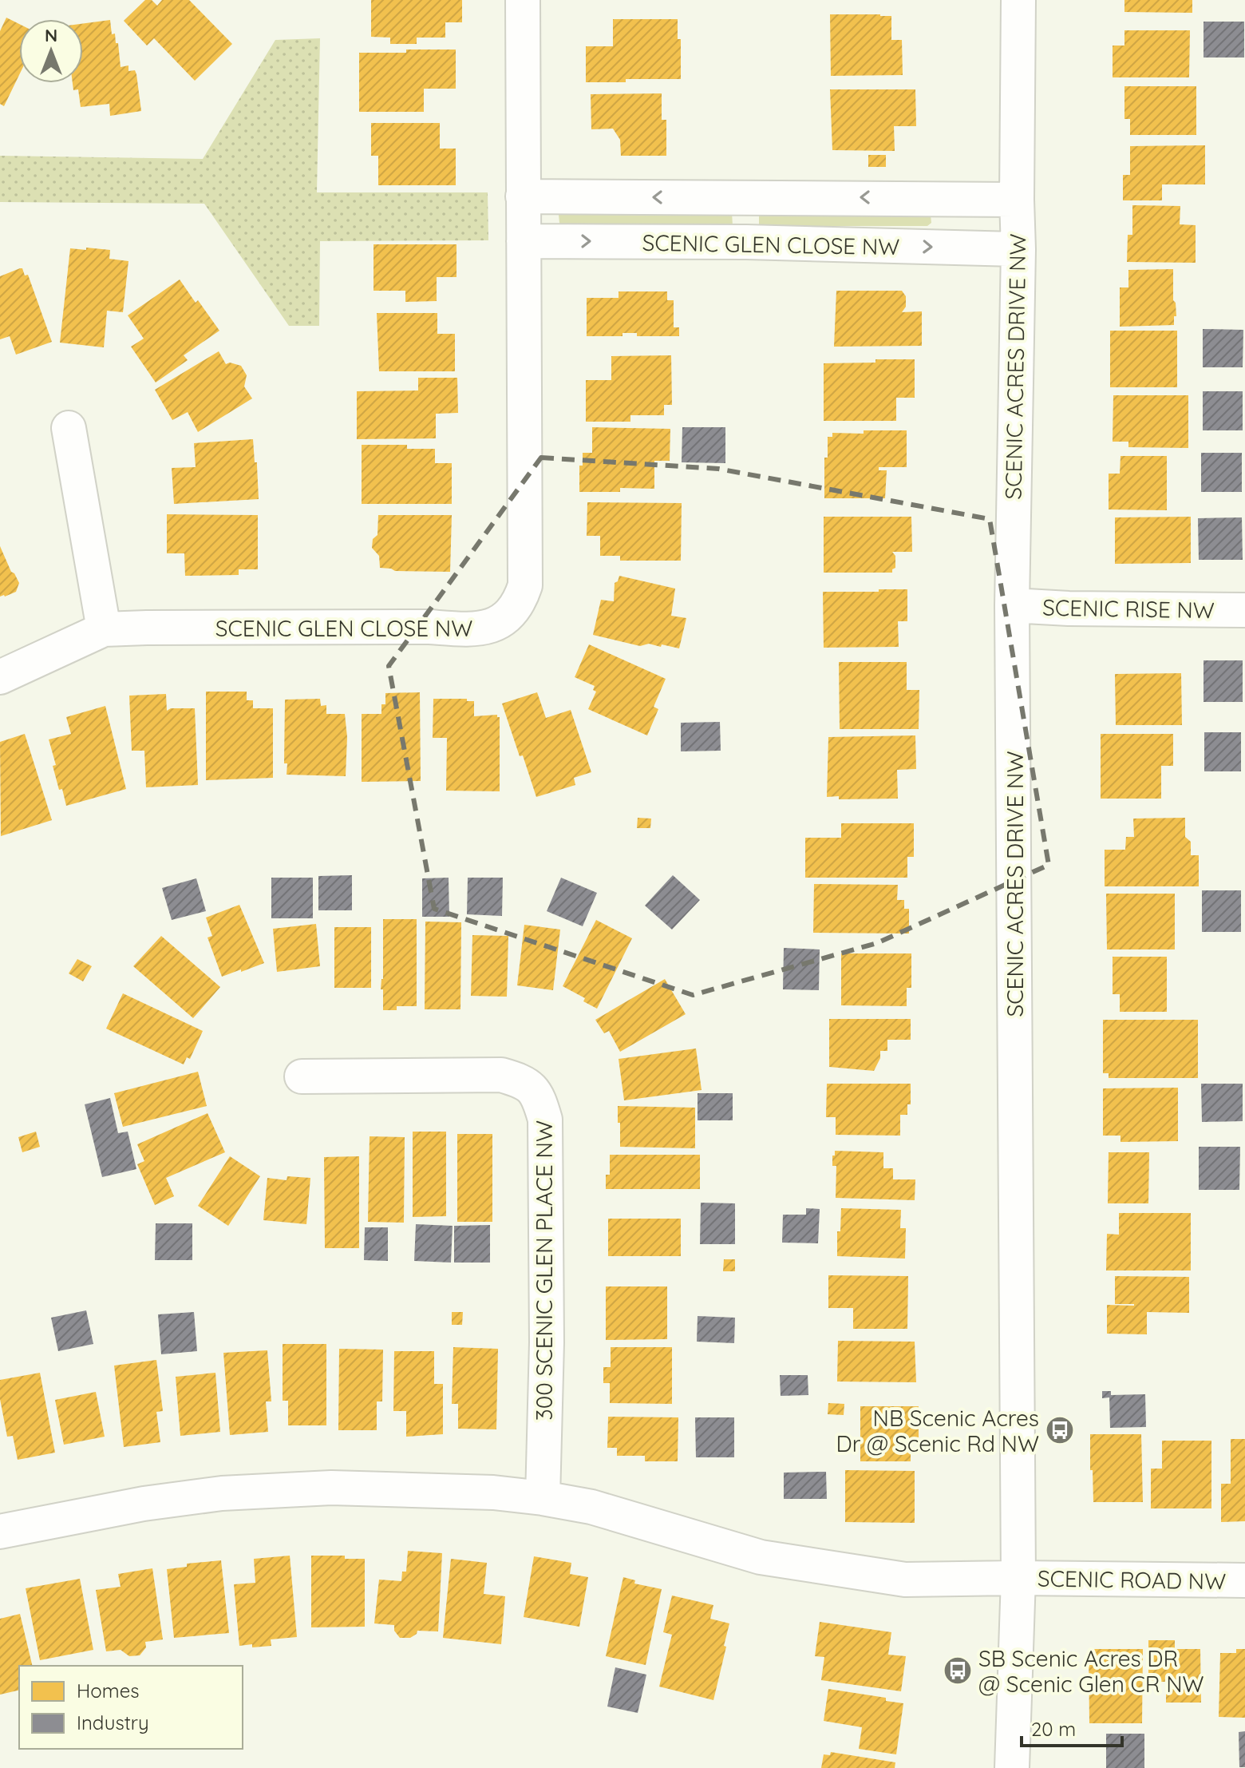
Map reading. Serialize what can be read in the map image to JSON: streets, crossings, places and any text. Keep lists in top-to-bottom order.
{
  "streets": {
    "street": [
      "SCENIC GLEN CLOSE NW",
      "SCENIC ACRES DRIVE NW",
      "SCENIC RISE NW",
      "300 SCENIC GLEN PLACE NW",
      "SCENIC ROAD NW"
    ]
  },
  "crossings": [
    ["SCENIC GLEN CLOSE NW", "SCENIC ACRES DRIVE NW"],
    ["SCENIC ACRES DRIVE NW", "SCENIC RISE NW"],
    ["SCENIC ACRES DRIVE NW", "SCENIC ROAD NW"],
    ["300 SCENIC GLEN PLACE NW", "SCENIC ROAD NW"]
  ],
  "places": {
    "bus stop": ["NB Scenic Acres Dr @ Scenic Rd NW", "SB Scenic Acres DR @ Scenic Glen CR NW"]
  },
  "legend": ["Homes", "Industry"],
  "scale_bar": "20 m",
  "north": "top"
}
